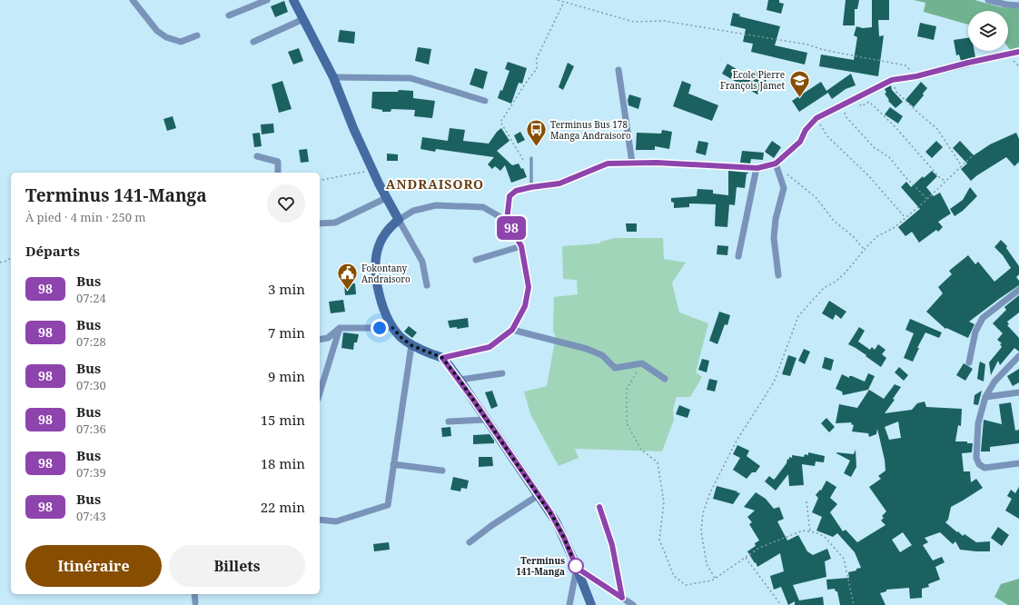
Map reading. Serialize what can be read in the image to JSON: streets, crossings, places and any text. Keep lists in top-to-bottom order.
{
  "districts": ["ANDRAISORO"],
  "places": {
    "school or university": ["Ecole Pierre François Jamet"],
    "bus stop": ["Terminus Bus 178 Manga Andraisoro"],
    "public building": ["Fokontany Andraisoro"],
    "other": ["Terminus 141-Manga"]
  },
  "lines": ["bus line 98"],
  "page": {
    "on_map": "98",
    "heading": [
      ["Terminus 141-Manga", "À pied · 4 min · 250 m"],
      "Départs"
    ],
    "list": [
      {
        "mark": "98",
        "name": "Bus",
        "note": "07:24",
        "value": "3 min"
      },
      {
        "mark": "98",
        "name": "Bus",
        "note": "07:28",
        "value": "7 min"
      },
      {
        "mark": "98",
        "name": "Bus",
        "note": "07:30",
        "value": "9 min"
      },
      {
        "mark": "98",
        "name": "Bus",
        "note": "07:36",
        "value": "15 min"
      },
      {
        "mark": "98",
        "name": "Bus",
        "note": "07:39",
        "value": "18 min"
      },
      {
        "mark": "98",
        "name": "Bus",
        "note": "07:43",
        "value": "22 min"
      }
    ],
    "buttons": ["Itinéraire", "Billets"]
  }
}
